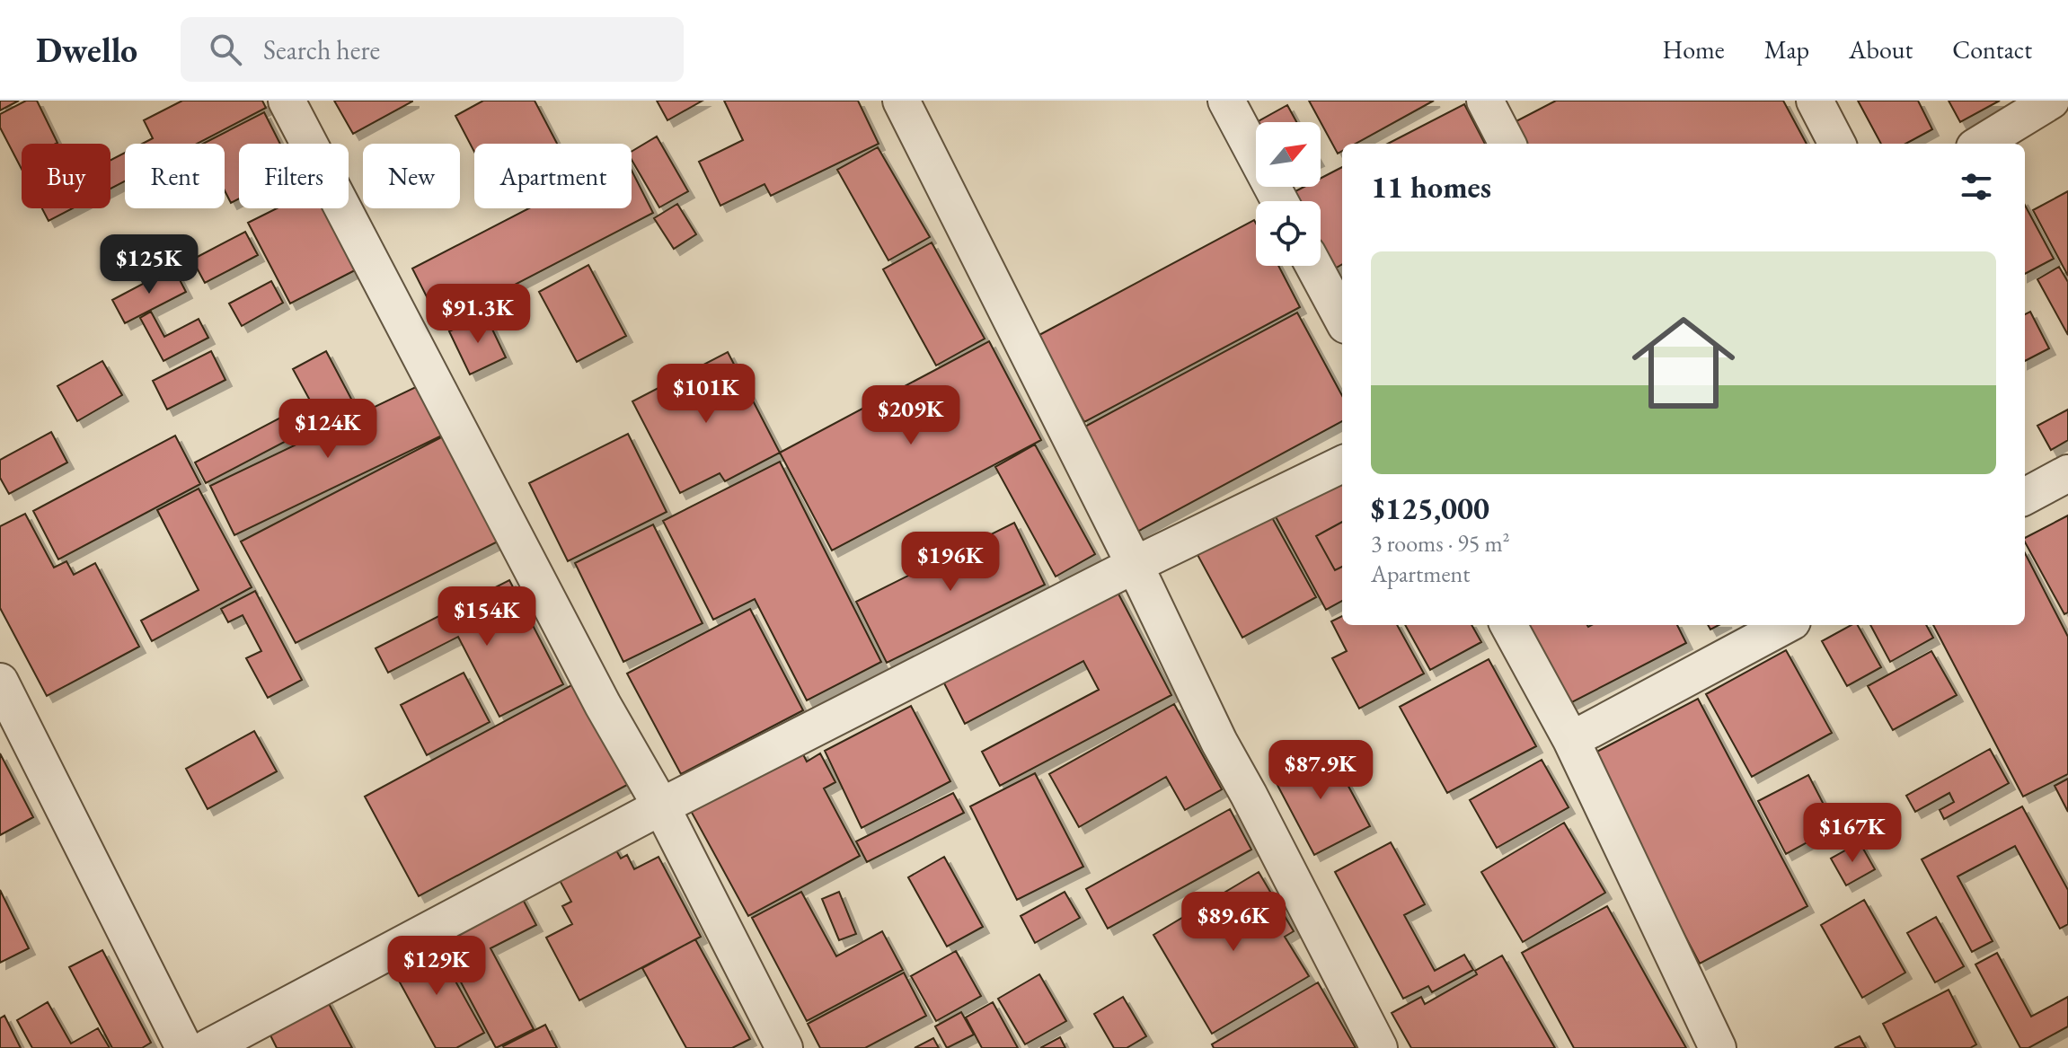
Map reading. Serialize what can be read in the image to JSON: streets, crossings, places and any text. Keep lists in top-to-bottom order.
{
  "north": "top right",
  "page": {
    "header": "Dwello",
    "search": "Search here",
    "nav": [
      "Home",
      "Map",
      "About",
      "Contact"
    ],
    "chip": [
      "Buy",
      "Rent",
      "Filters",
      "New",
      "Apartment"
    ],
    "heading": "11 homes",
    "list": [
      {
        "name": "$125,000",
        "note": "3 rooms · 95 m² · Apartment"
      }
    ],
    "price": [
      "$125K",
      "$91.3K",
      "$101K",
      "$209K",
      "$124K",
      "$196K",
      "$154K",
      "$87.9K",
      "$167K",
      "$89.6K",
      "$129K"
    ]
  }
}
